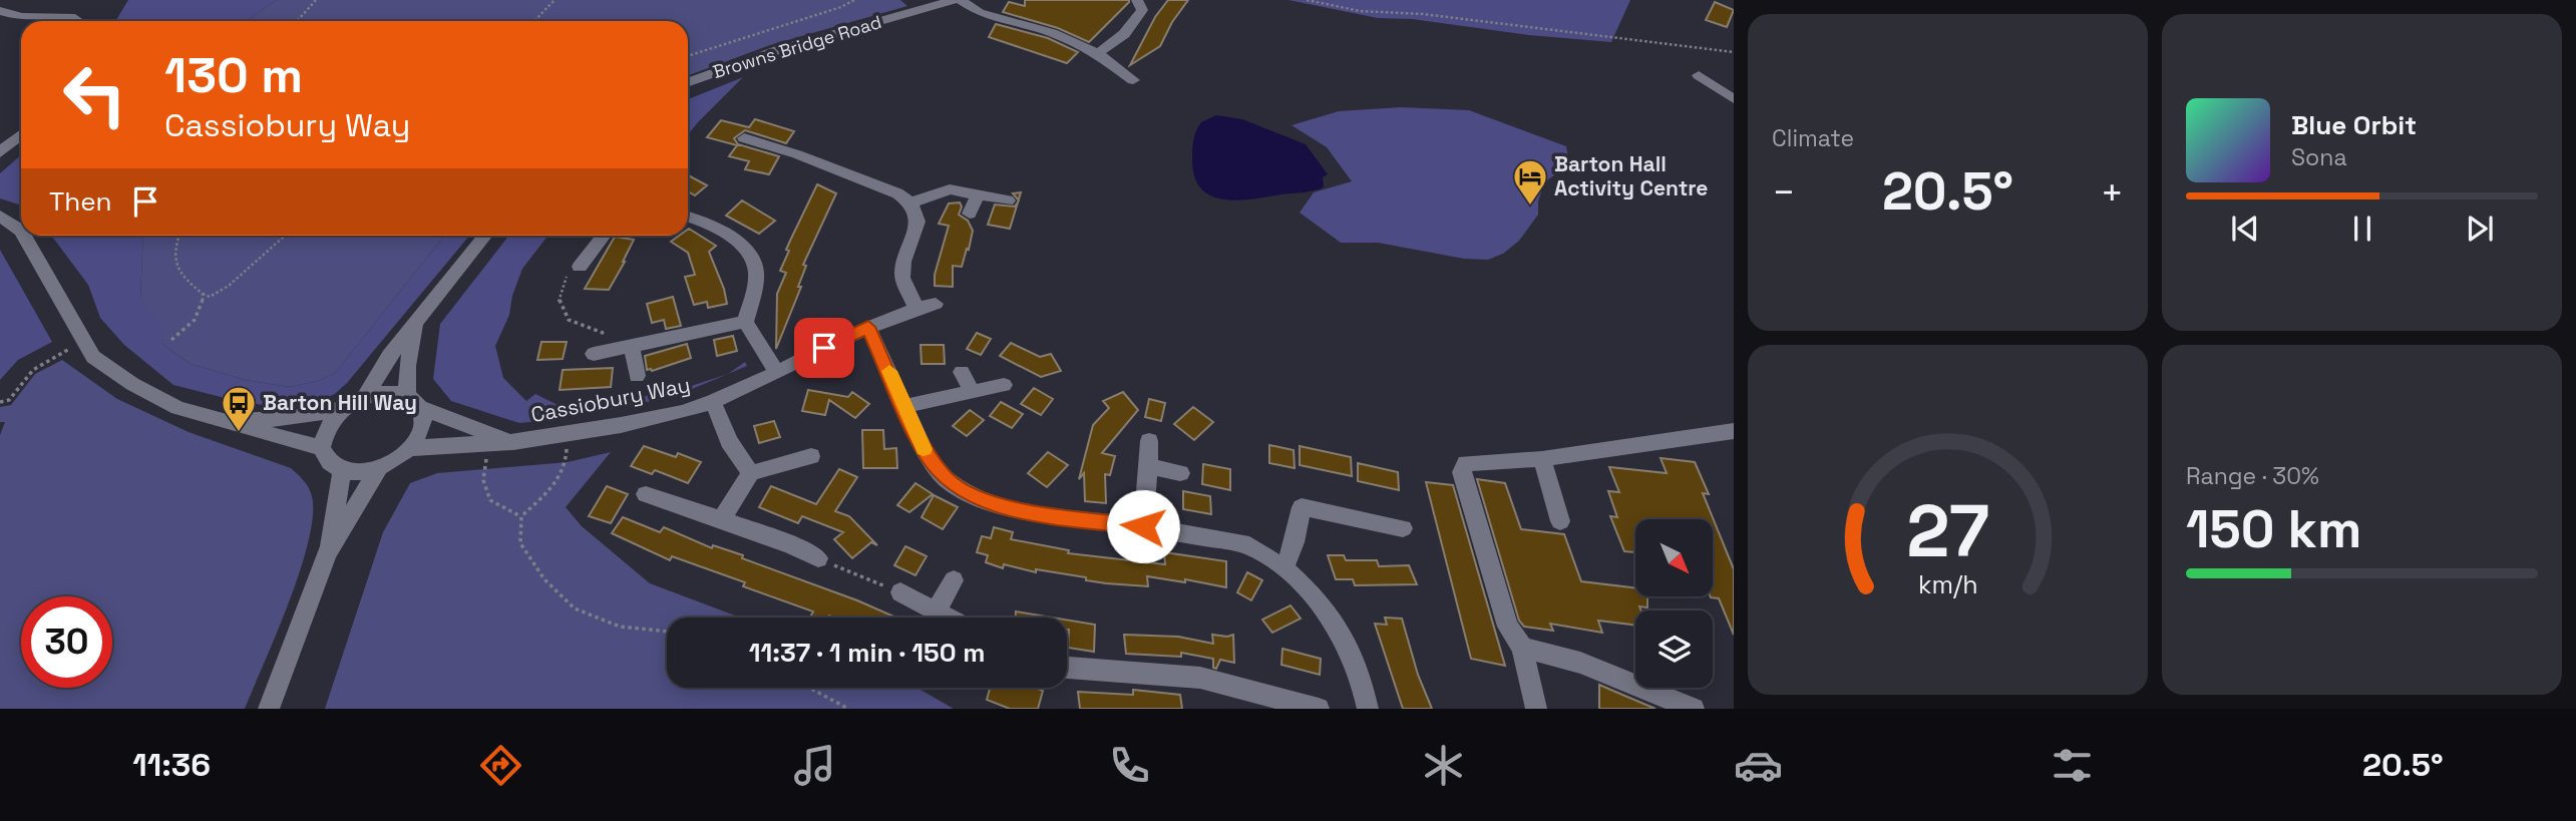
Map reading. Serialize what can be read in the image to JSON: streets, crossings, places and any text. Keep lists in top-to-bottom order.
{
  "streets": {
    "street": ["Browns Bridge Road", "Cassiobury Way"]
  },
  "places": {
    "hotel": ["Barton Hall Activity Centre"],
    "bus stop": ["Barton Hill Way"]
  },
  "north": "bottom right",
  "page": {
    "tile": [
      "Climate",
      ["Range · 30%", "150 km"]
    ],
    "turn": ["130 m", "Cassiobury Way"],
    "song": ["Blue Orbit", "Sona"],
    "heat": ["−", "20.5°", "+"],
    "then": "Then",
    "limit": "30",
    "trip": "11:37 · 1 min · 150 m",
    "tabs": ["11:36", "20.5°"],
    "gauge": ["27", "km/h"]
  }
}
